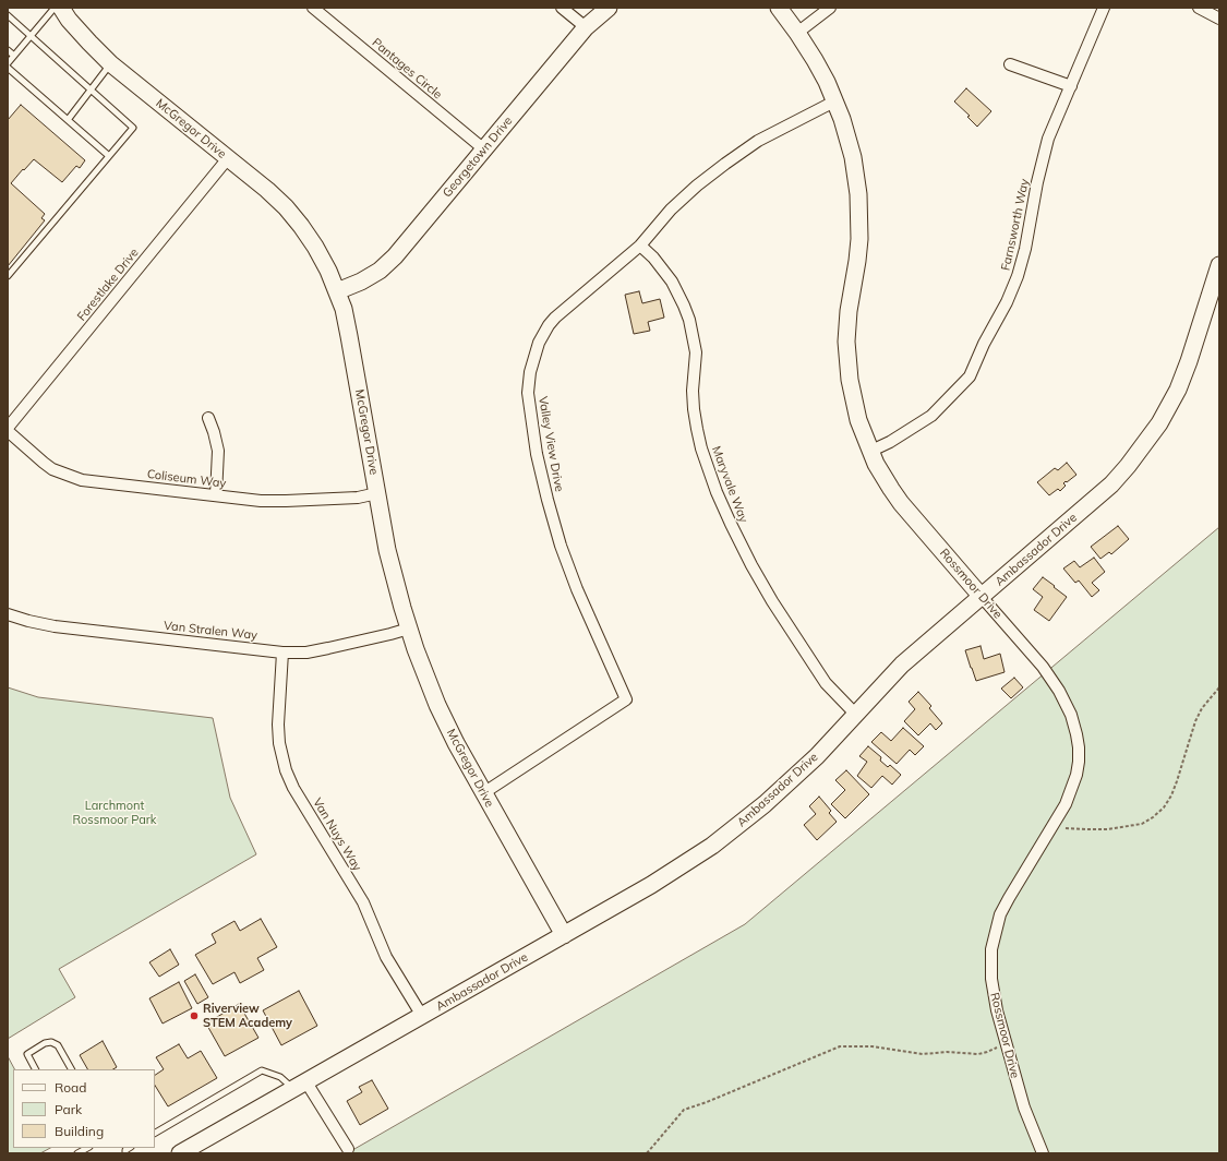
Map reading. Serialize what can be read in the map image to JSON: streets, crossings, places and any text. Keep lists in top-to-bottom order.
{
  "streets": {
    "street": [
      "Pantages Circle",
      "McGregor Drive",
      "Georgetown Drive",
      "Farnsworth Way",
      "Forestlake Drive",
      "Valley View Drive",
      "Coliseum Way",
      "Maryvale Way",
      "Ambassador Drive",
      "Rossmoor Drive",
      "Van Stralen Way",
      "Van Nuys Way"
    ]
  },
  "crossings": [
    ["Pantages Circle", "Georgetown Drive"],
    ["McGregor Drive", "Georgetown Drive"],
    ["McGregor Drive", "Forestlake Drive"],
    ["McGregor Drive", "Valley View Drive"],
    ["McGregor Drive", "Coliseum Way"],
    ["McGregor Drive", "Ambassador Drive"],
    ["McGregor Drive", "Van Stralen Way"],
    ["Farnsworth Way", "Rossmoor Drive"],
    ["Valley View Drive", "Maryvale Way"],
    ["Valley View Drive", "Rossmoor Drive"],
    ["Maryvale Way", "Ambassador Drive"],
    ["Ambassador Drive", "Rossmoor Drive"],
    ["Ambassador Drive", "Van Nuys Way"],
    ["Van Stralen Way", "Van Nuys Way"]
  ],
  "parks": ["Larchmont Rossmoor Park"],
  "places": ["Riverview STEM Academy"],
  "legend": ["Road", "Park", "Building"]
}
